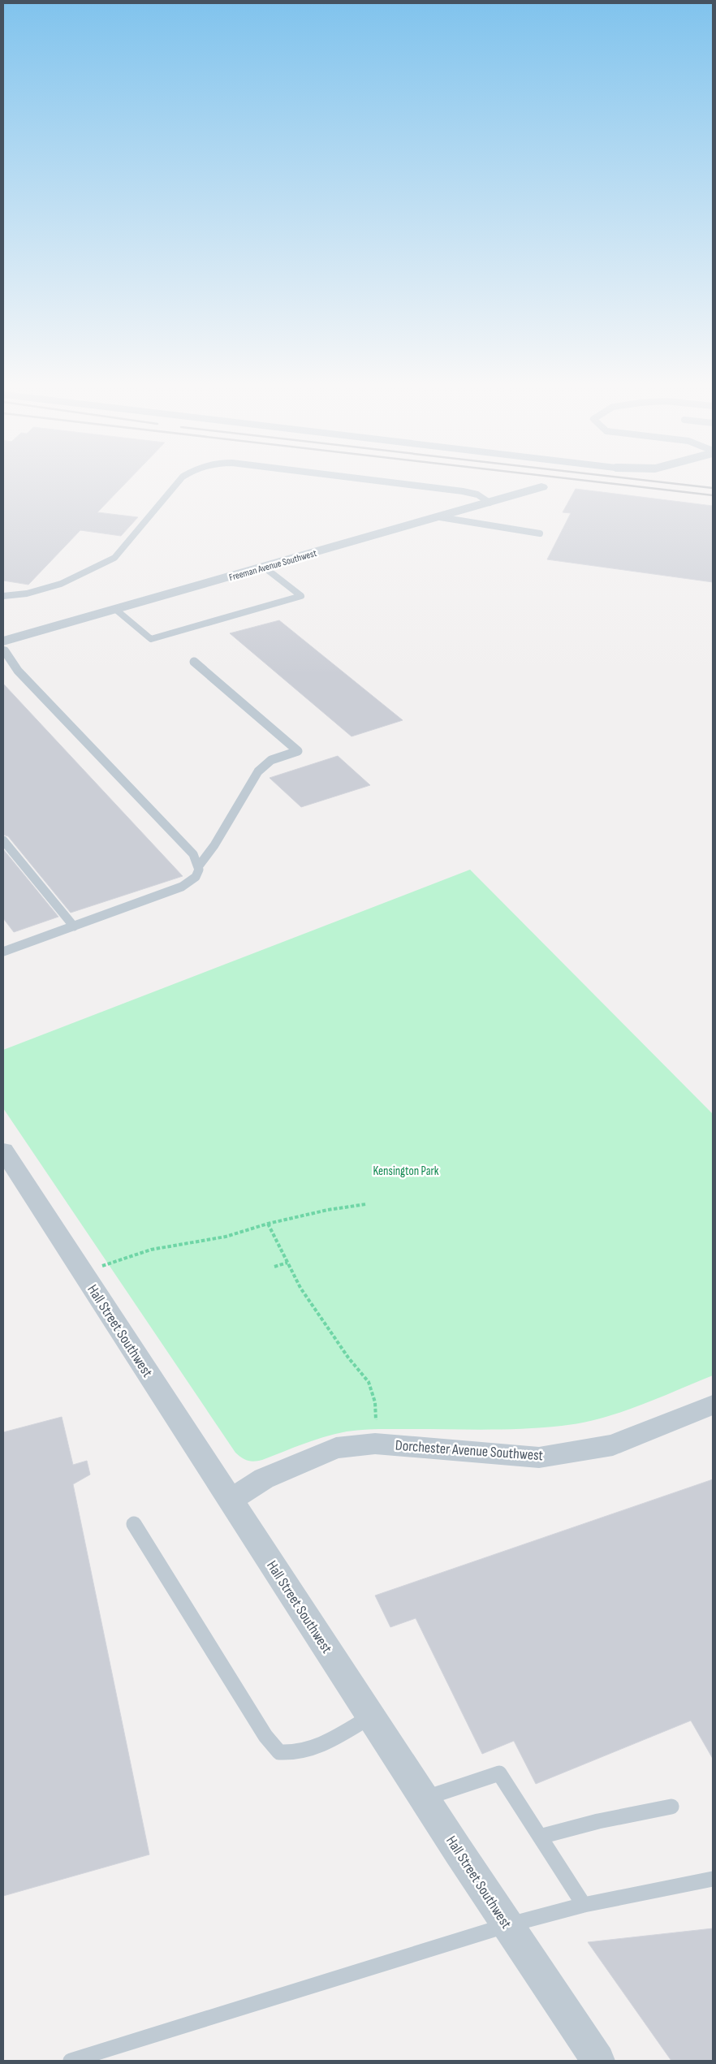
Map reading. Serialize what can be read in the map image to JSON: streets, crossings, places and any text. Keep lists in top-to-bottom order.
{
  "streets": {
    "street": ["Freeman Avenue Southwest", "Hall Street Southwest", "Dorchester Avenue Southwest"]
  },
  "crossings": [
    ["Hall Street Southwest", "Dorchester Avenue Southwest"]
  ],
  "parks": ["Kensington Park"]
}
